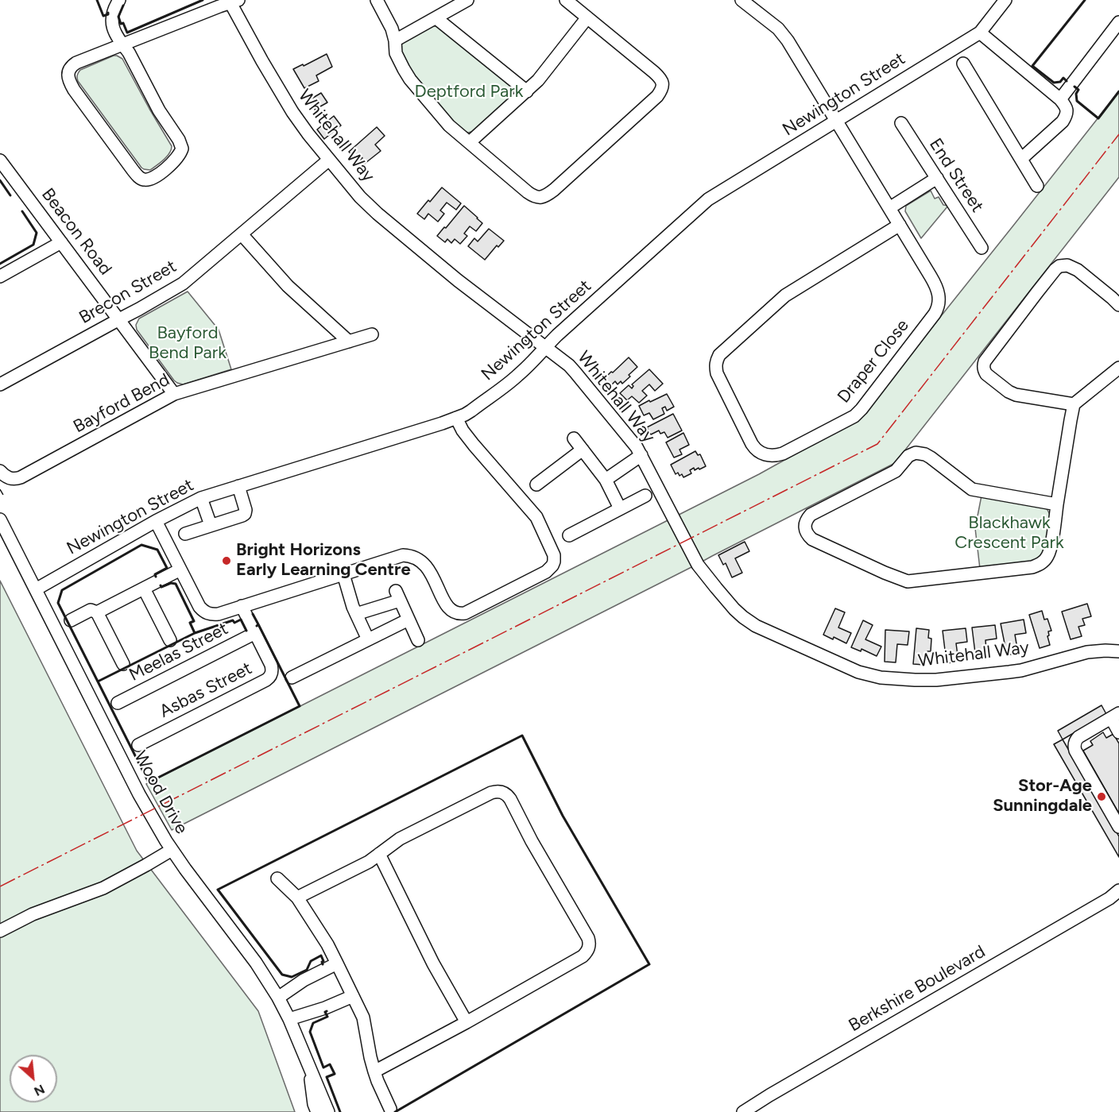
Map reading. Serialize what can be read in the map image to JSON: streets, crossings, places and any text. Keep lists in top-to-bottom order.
{
  "streets": {
    "street": [
      "Newington Street",
      "Whitehall Way",
      "End Street",
      "Beacon Road",
      "Brecon Street",
      "Draper Close",
      "Bayford Bend",
      "Meelas Street",
      "Asbas Street",
      "Wood Drive",
      "Berkshire Boulevard"
    ]
  },
  "crossings": [
    ["Newington Street", "Whitehall Way"],
    ["Newington Street", "Draper Close"],
    ["Newington Street", "Wood Drive"],
    ["Whitehall Way", "Brecon Street"],
    ["Beacon Road", "Brecon Street"],
    ["Beacon Road", "Bayford Bend"],
    ["Meelas Street", "Asbas Street"]
  ],
  "parks": ["Deptford Park", "Bayford Bend Park", "Blackhawk Crescent Park"],
  "places": ["Bright Horizons Early Learning Centre", "Stor-Age Sunningdale"],
  "north": "bottom right"
}
